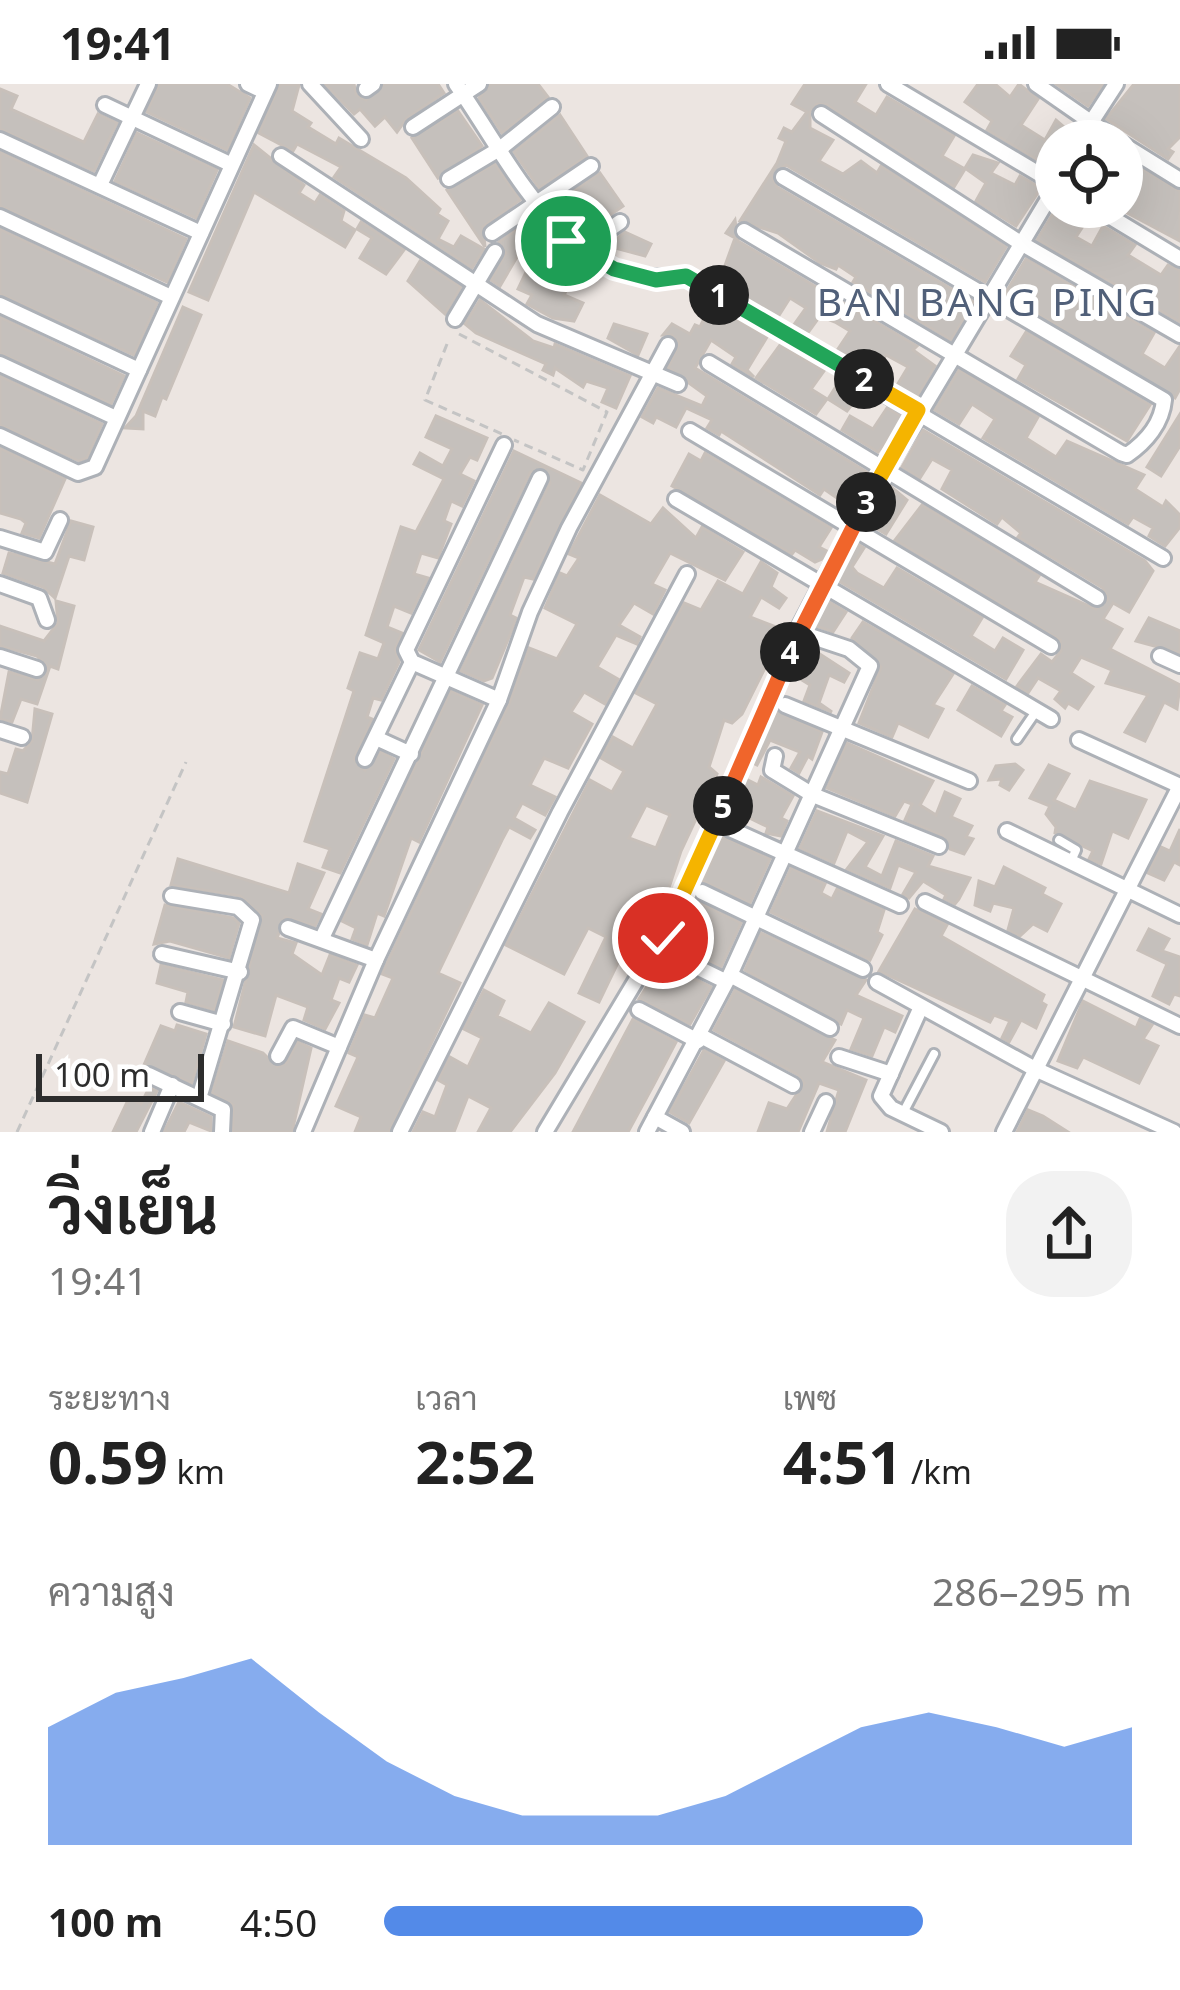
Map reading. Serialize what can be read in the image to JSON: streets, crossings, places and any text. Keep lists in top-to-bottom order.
{
  "districts": ["BAN BANG PING"],
  "scale_bar": "100 m",
  "page": {
    "status": "19:41",
    "pins": [
      "1",
      "2",
      "3",
      "4",
      "5"
    ],
    "scale": "100 m",
    "heading": ["วิ่งเย็น", "19:41"],
    "stats": [
      ["ระยะทาง", "0.59 km"],
      ["เวลา", "2:52"],
      ["เพซ", "4:51 /km"]
    ],
    "chart": ["ความสูง", "286–295 m"],
    "list": [
      {
        "name": "100 m",
        "note": "4:50"
      }
    ]
  }
}
